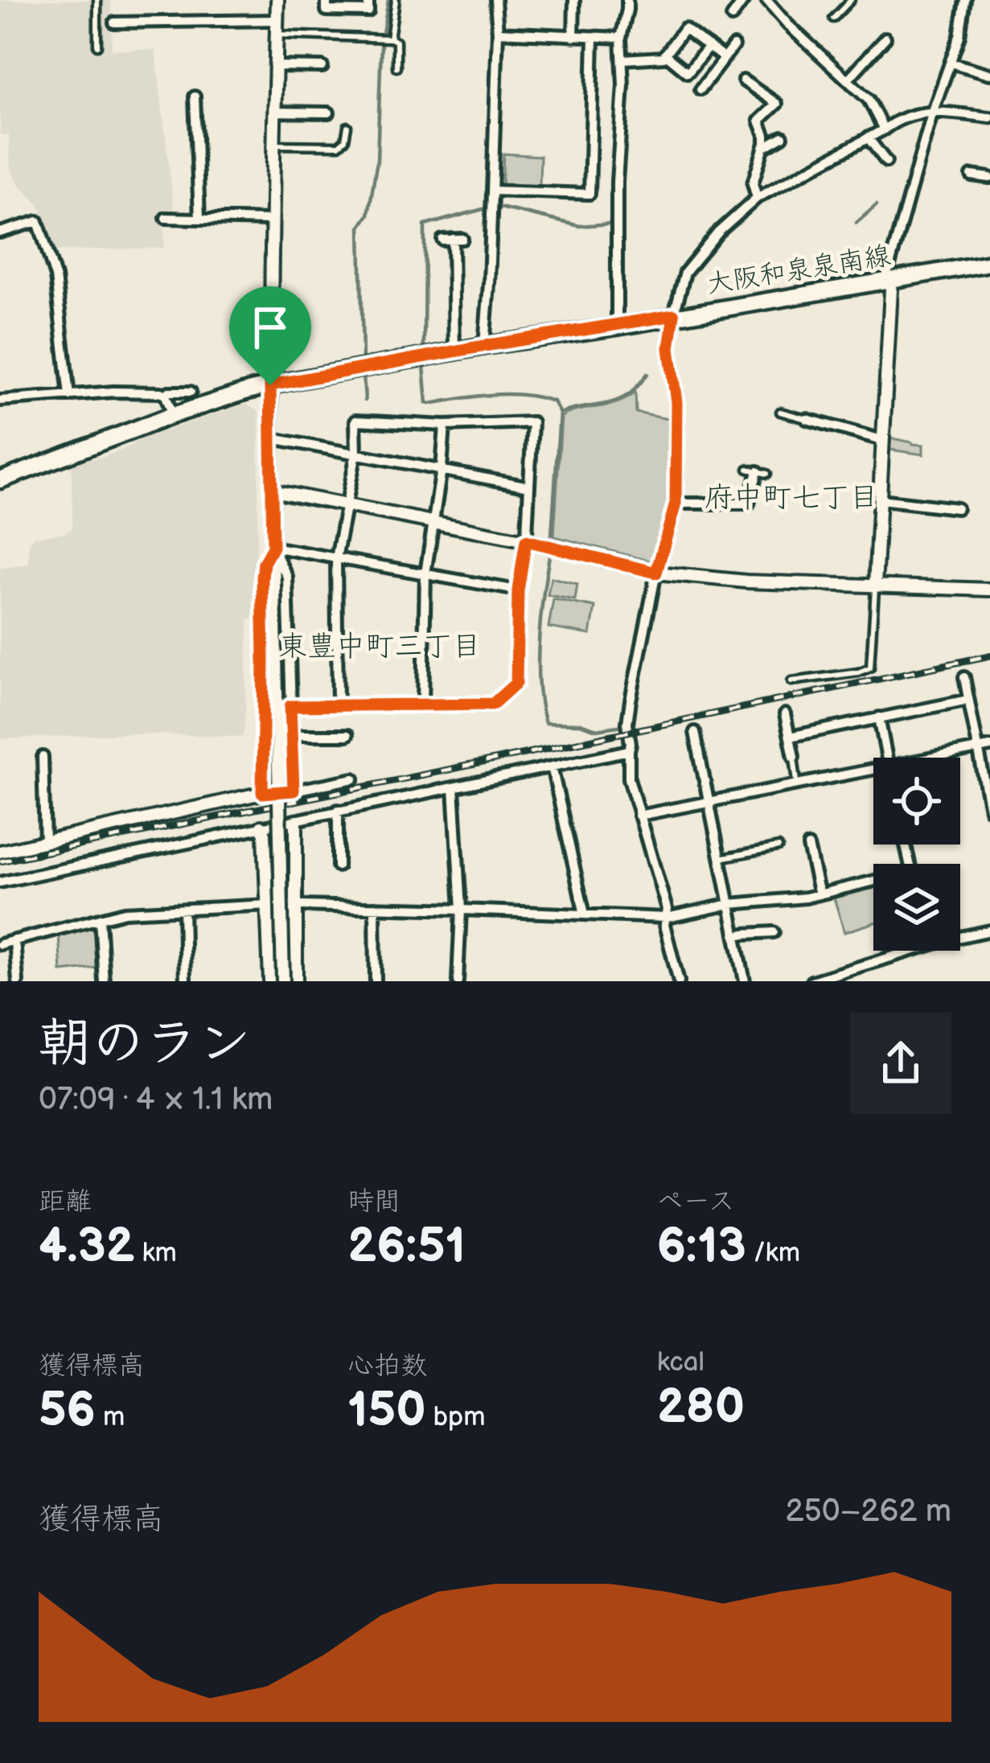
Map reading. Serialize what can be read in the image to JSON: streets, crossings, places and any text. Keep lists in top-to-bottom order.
{
  "streets": {
    "main road": ["大阪和泉泉南線"]
  },
  "districts": ["府中町七丁目", "東豊中町三丁目"],
  "page": {
    "heading": ["朝のラン", "07:09 · 4 × 1.1 km"],
    "stats": [
      ["距離", "4.32 km"],
      ["時間", "26:51"],
      ["ペース", "6:13 /km"],
      ["獲得標高", "56 m"],
      ["心拍数", "150 bpm"],
      ["kcal", "280"]
    ],
    "chart": ["獲得標高", "250–262 m"]
  }
}
